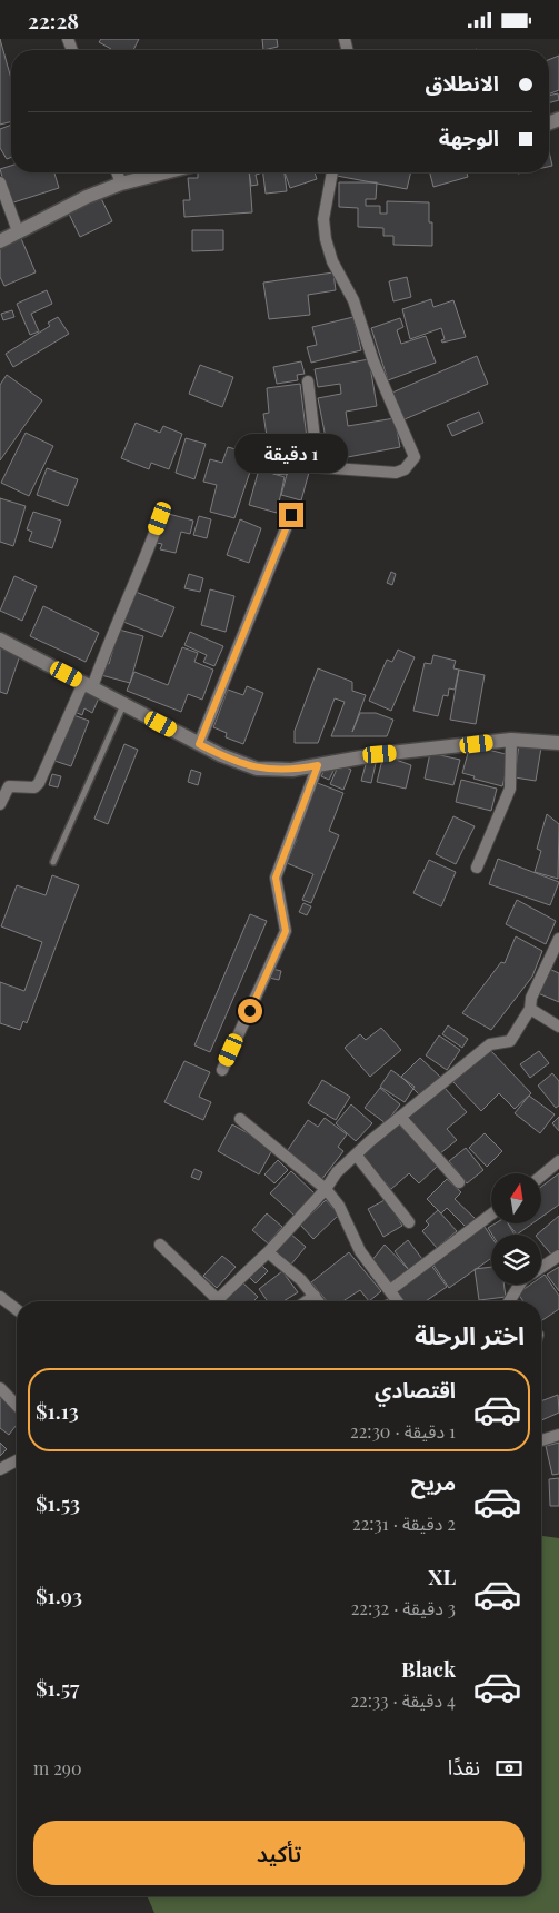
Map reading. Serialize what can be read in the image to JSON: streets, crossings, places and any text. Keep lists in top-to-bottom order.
{
  "north": "top",
  "page": {
    "status": "22:28",
    "banner": ["الانطلاق", "الوجهة"],
    "bubble": "1 دقيقة",
    "heading": "اختر الرحلة",
    "list": [
      {
        "name": "اقتصادي",
        "note": "1 دقيقة · 22:30",
        "value": "$1.13"
      },
      {
        "name": "مريح",
        "note": "2 دقيقة · 22:31",
        "value": "$1.53"
      },
      {
        "name": "XL",
        "note": "3 دقيقة · 22:32",
        "value": "$1.93"
      },
      {
        "name": "Black",
        "note": "4 دقيقة · 22:33",
        "value": "$1.57"
      }
    ],
    "pay": ["نقدًا", "290 m"],
    "buttons": "تأكيد"
  }
}
